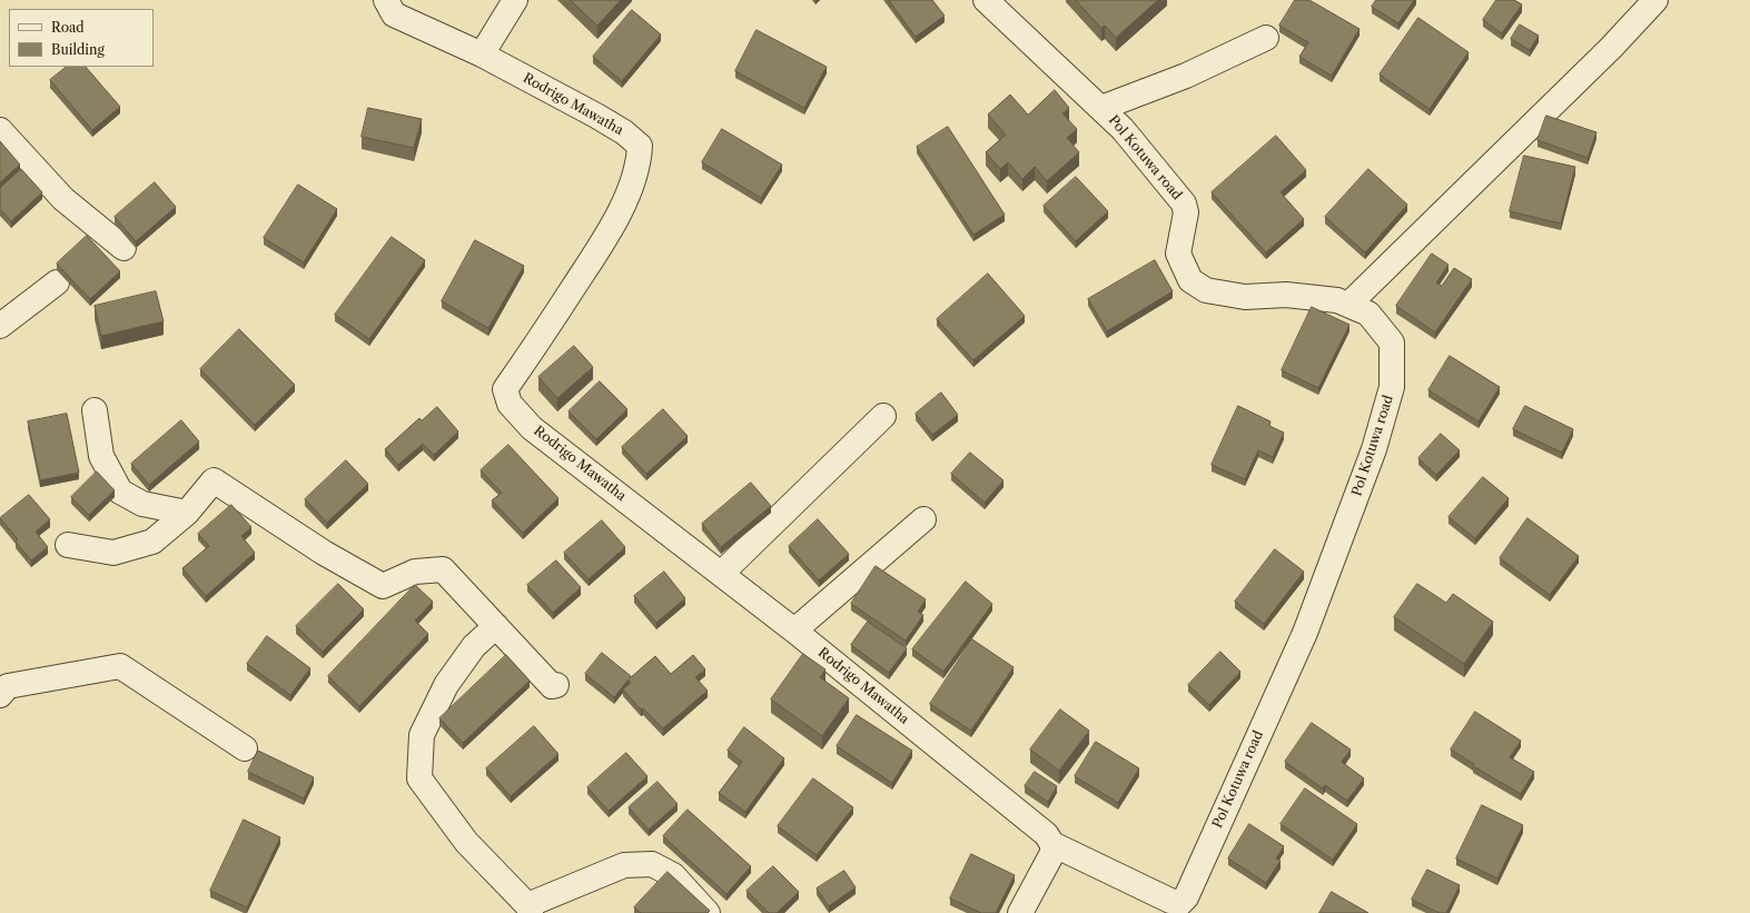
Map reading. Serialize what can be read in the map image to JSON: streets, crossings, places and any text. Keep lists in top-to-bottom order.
{
  "streets": {
    "street": ["Rodrigo Mawatha", "Pol Kotuwa road"]
  },
  "crossings": [
    ["Rodrigo Mawatha", "Pol Kotuwa road"]
  ],
  "legend": ["Road", "Building"]
}
